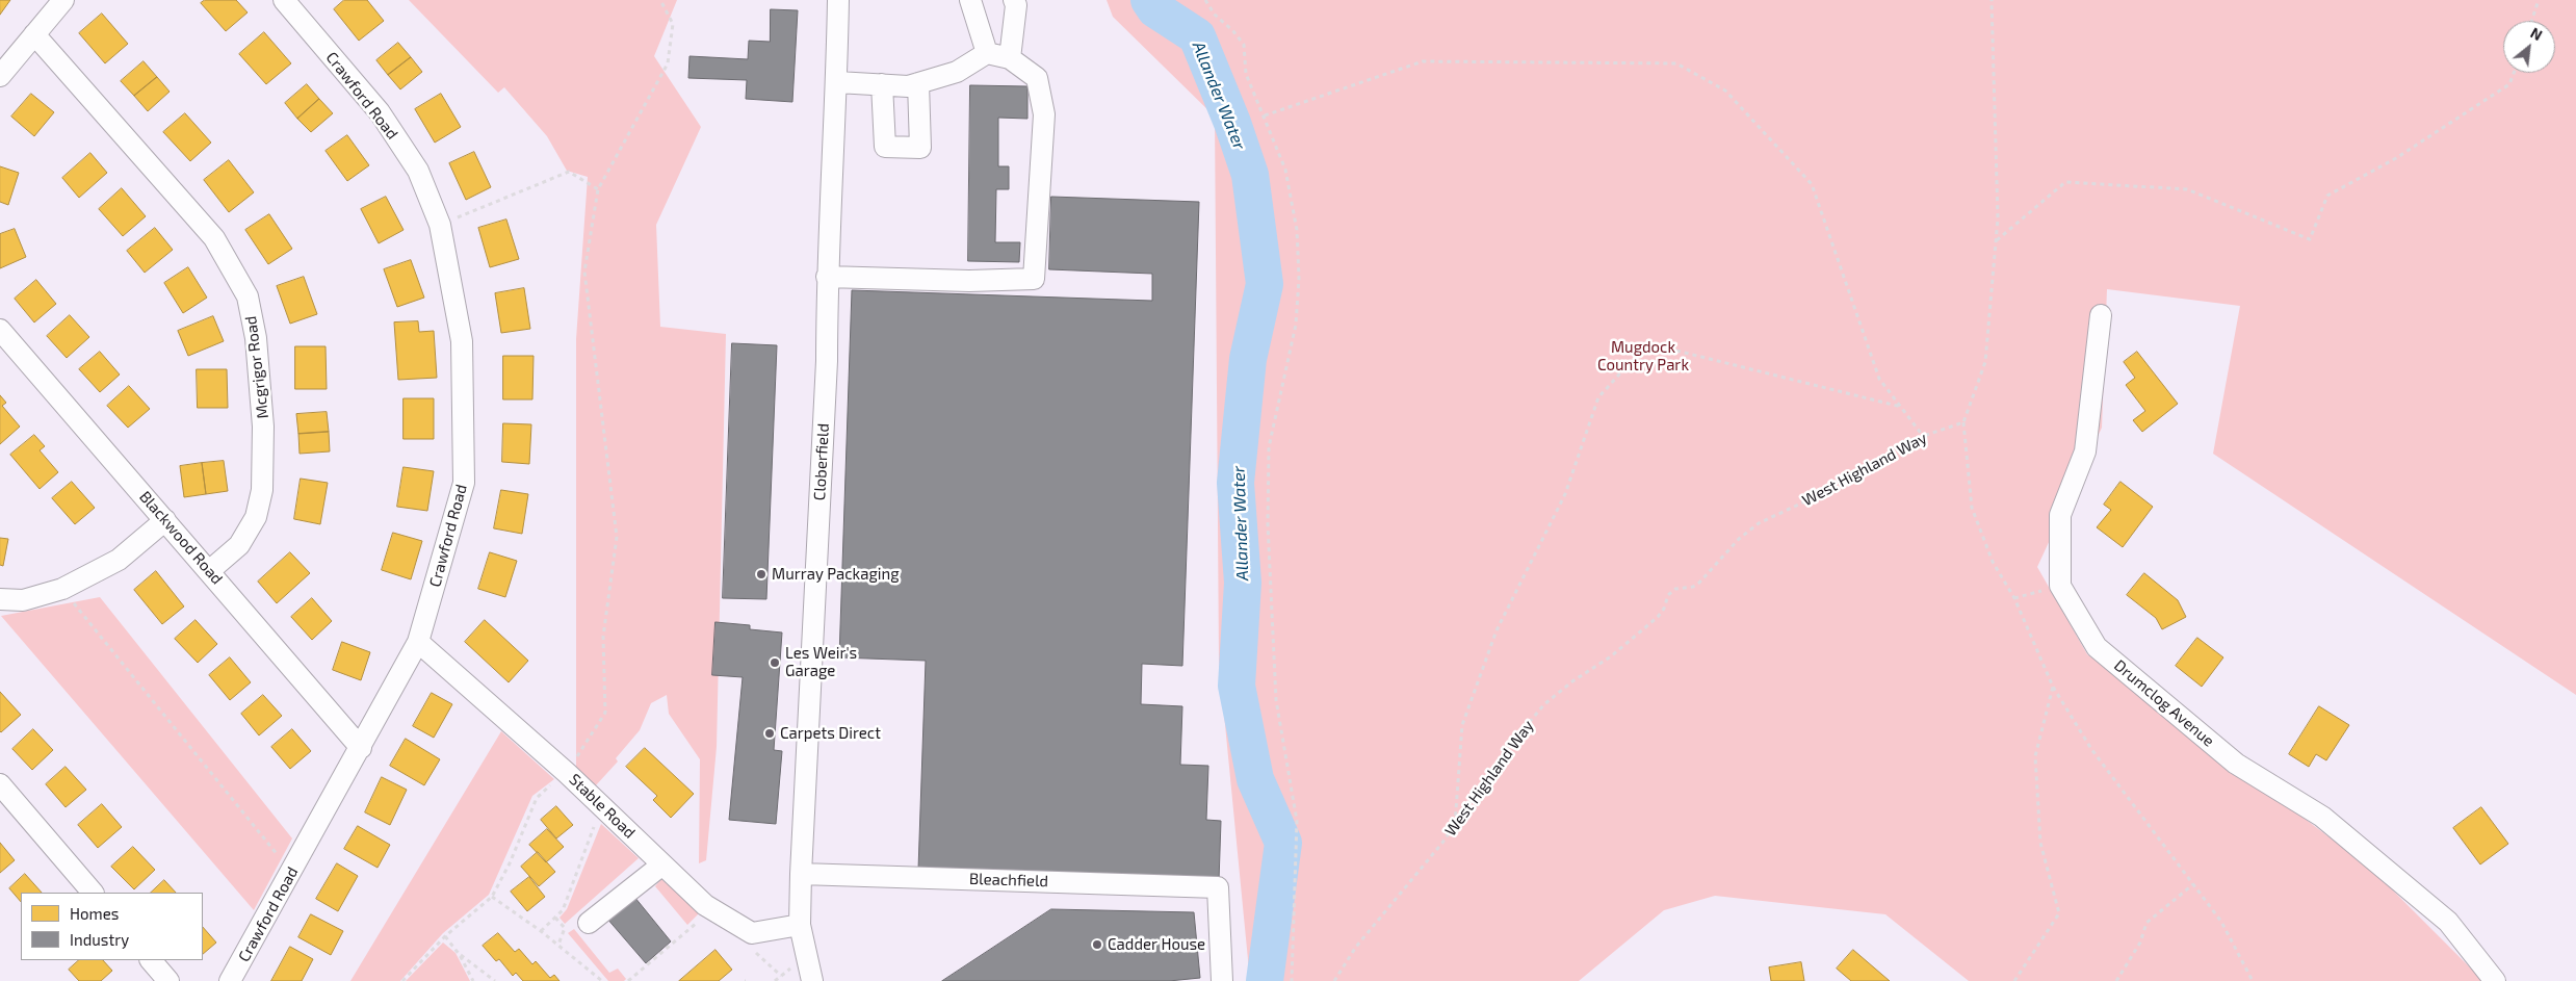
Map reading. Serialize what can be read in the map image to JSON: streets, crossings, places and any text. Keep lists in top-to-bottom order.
{
  "streets": {
    "street": [
      "Crawford Road",
      "Mcgrigor Road",
      "Cloberfield",
      "Blackwood Road",
      "Drumclog Avenue",
      "Stable Road",
      "Bleachfield"
    ],
    "path": ["West Highland Way"]
  },
  "crossings": [
    ["Crawford Road", "Blackwood Road"],
    ["Crawford Road", "Stable Road"],
    ["Mcgrigor Road", "Blackwood Road"],
    ["Cloberfield", "Stable Road"],
    ["Cloberfield", "Bleachfield"]
  ],
  "water": ["Allander Water"],
  "parks": ["Mugdock Country Park"],
  "places": [
    "Murray Packaging",
    "Les Weir's Garage",
    "Carpets Direct",
    "Cadder House"
  ],
  "legend": ["Homes", "Industry"],
  "north": "top right"
}
